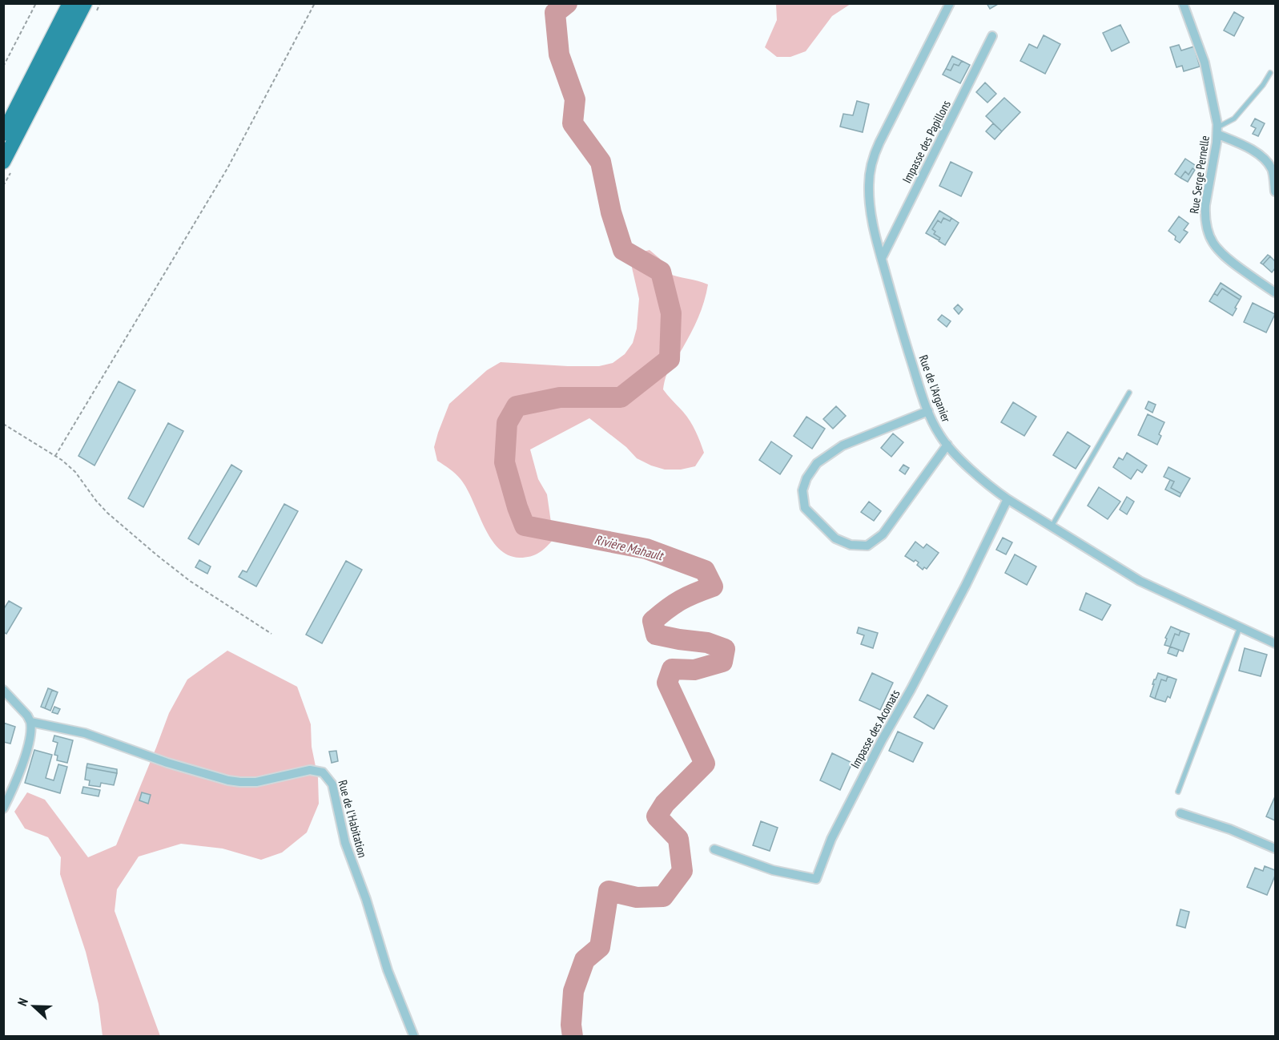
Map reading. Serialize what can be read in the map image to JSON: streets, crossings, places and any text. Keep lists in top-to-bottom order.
{
  "streets": {
    "street": [
      "Impasse des Papillons",
      "Rue Serge Pernelle",
      "Rue de l'Arganier",
      "Impasse des Acomats",
      "Rue de l'Habitation"
    ]
  },
  "crossings": [
    ["Impasse des Papillons", "Rue de l'Arganier"],
    ["Rue de l'Arganier", "Impasse des Acomats"]
  ],
  "water": ["Rivière Mahault"],
  "north": "left"
}
